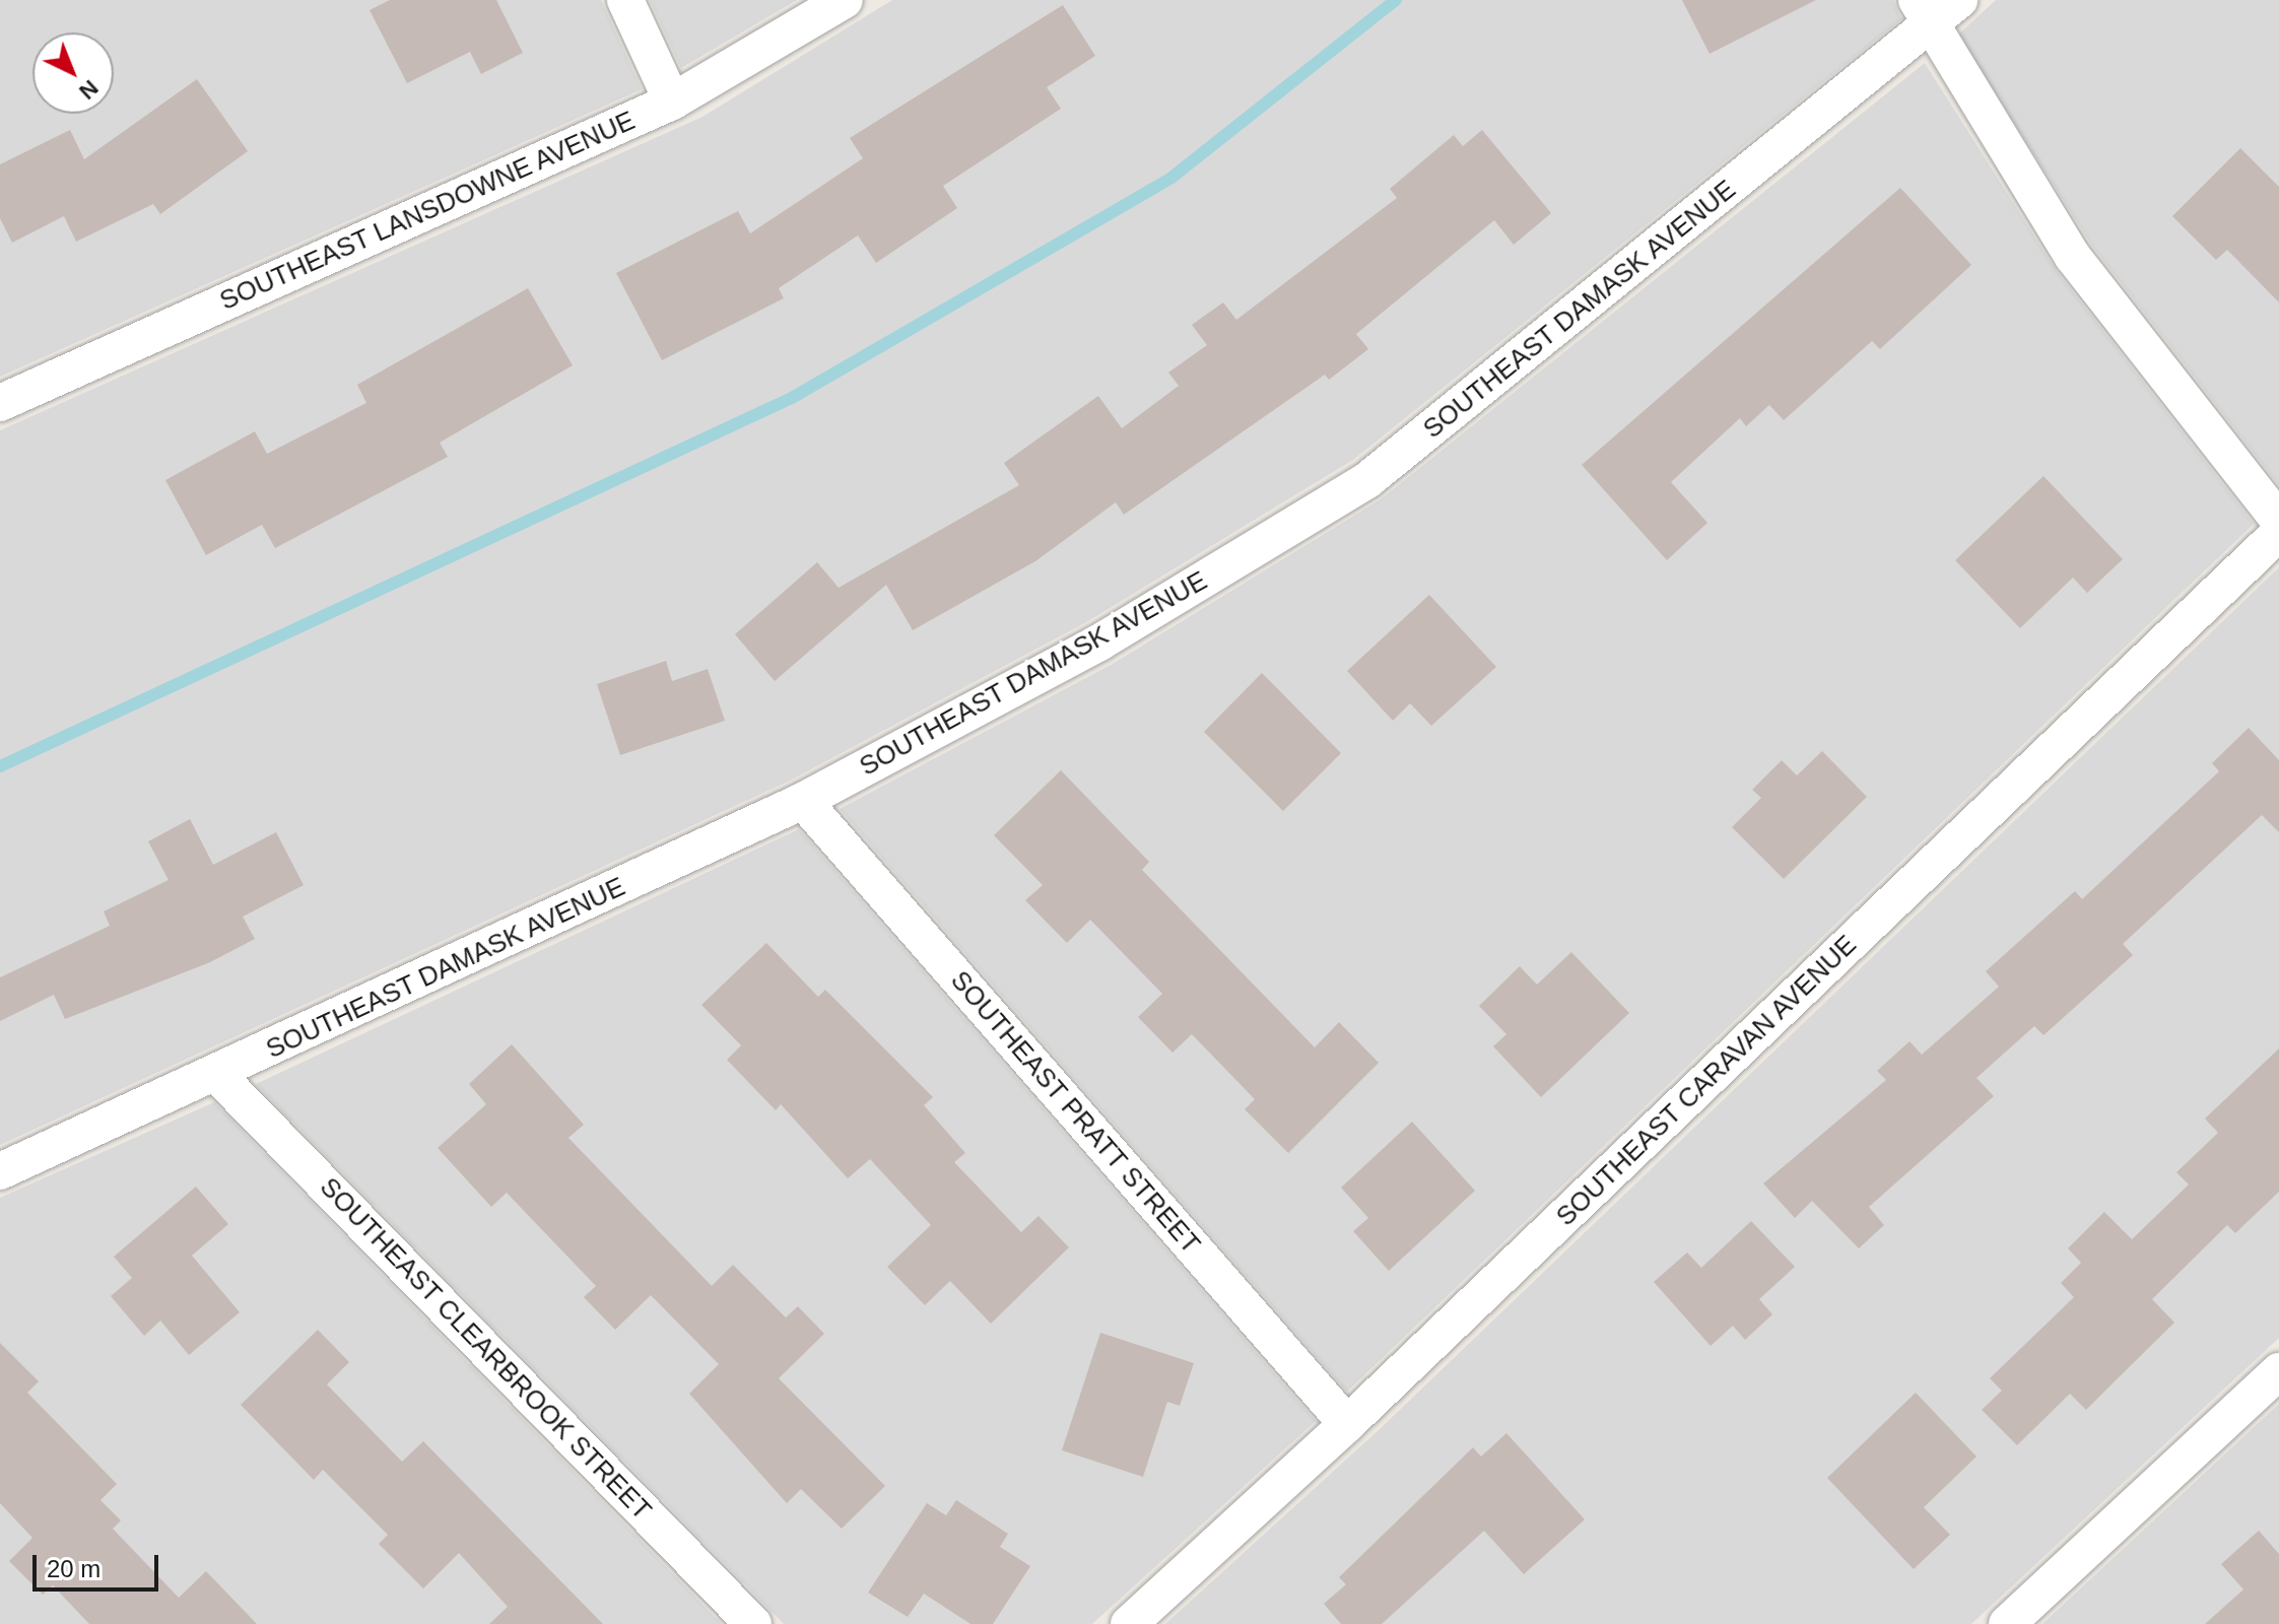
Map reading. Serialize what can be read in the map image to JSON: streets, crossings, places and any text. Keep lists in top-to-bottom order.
{
  "streets": {
    "street": [
      "SOUTHEAST LANSDOWNE AVENUE",
      "SOUTHEAST DAMASK AVENUE",
      "SOUTHEAST CARAVAN AVENUE",
      "SOUTHEAST PRATT STREET",
      "SOUTHEAST CLEARBROOK STREET"
    ]
  },
  "crossings": [
    ["SOUTHEAST DAMASK AVENUE", "SOUTHEAST PRATT STREET"],
    ["SOUTHEAST DAMASK AVENUE", "SOUTHEAST CLEARBROOK STREET"],
    ["SOUTHEAST CARAVAN AVENUE", "SOUTHEAST PRATT STREET"]
  ],
  "scale_bar": "20 m",
  "north": "bottom right"
}
